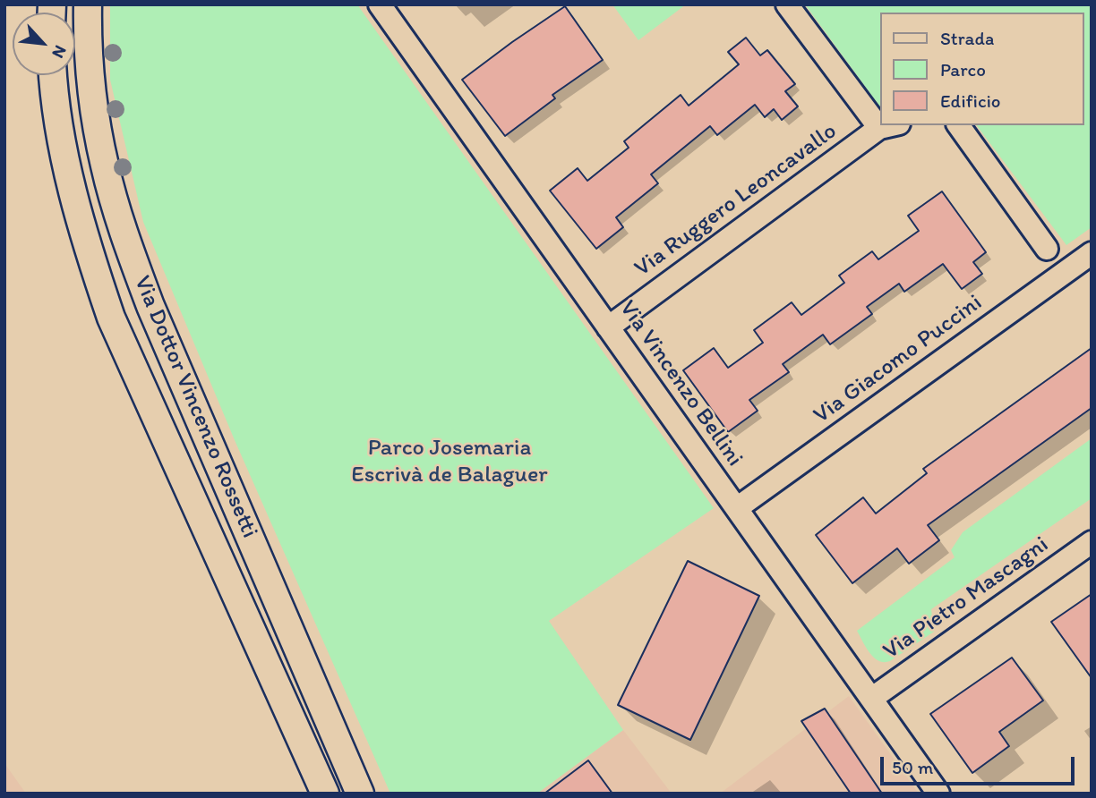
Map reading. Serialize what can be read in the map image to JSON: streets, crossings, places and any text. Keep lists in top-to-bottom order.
{
  "streets": {
    "street": [
      "Via Ruggero Leoncavallo",
      "Via Giacomo Puccini",
      "Via Vincenzo Bellini",
      "Via Dottor Vincenzo Rossetti",
      "Via Pietro Mascagni"
    ]
  },
  "crossings": [
    ["Via Ruggero Leoncavallo", "Via Vincenzo Bellini"],
    ["Via Giacomo Puccini", "Via Vincenzo Bellini"],
    ["Via Vincenzo Bellini", "Via Pietro Mascagni"]
  ],
  "parks": ["Parco Josemaria Escrivà de Balaguer"],
  "legend": ["Strada", "Parco", "Edificio"],
  "scale_bar": "50 m",
  "north": "bottom right"
}
